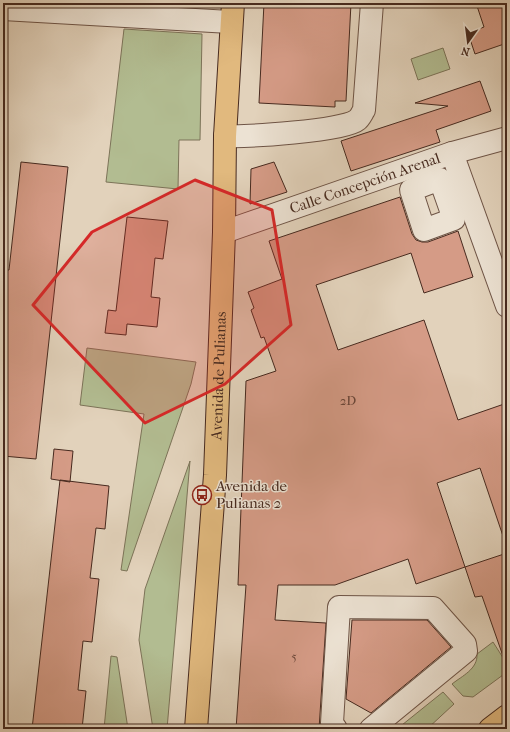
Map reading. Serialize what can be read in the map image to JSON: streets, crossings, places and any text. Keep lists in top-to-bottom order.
{
  "streets": {
    "main road": ["Avenida de Pulianas"],
    "street": ["Calle Concepción Arenal"]
  },
  "crossings": [
    ["Calle Concepción Arenal", "Avenida de Pulianas"]
  ],
  "places": {
    "bus stop": ["Avenida de Pulianas 2"]
  },
  "house_numbers": ["2D", "5"],
  "north": "bottom"
}
